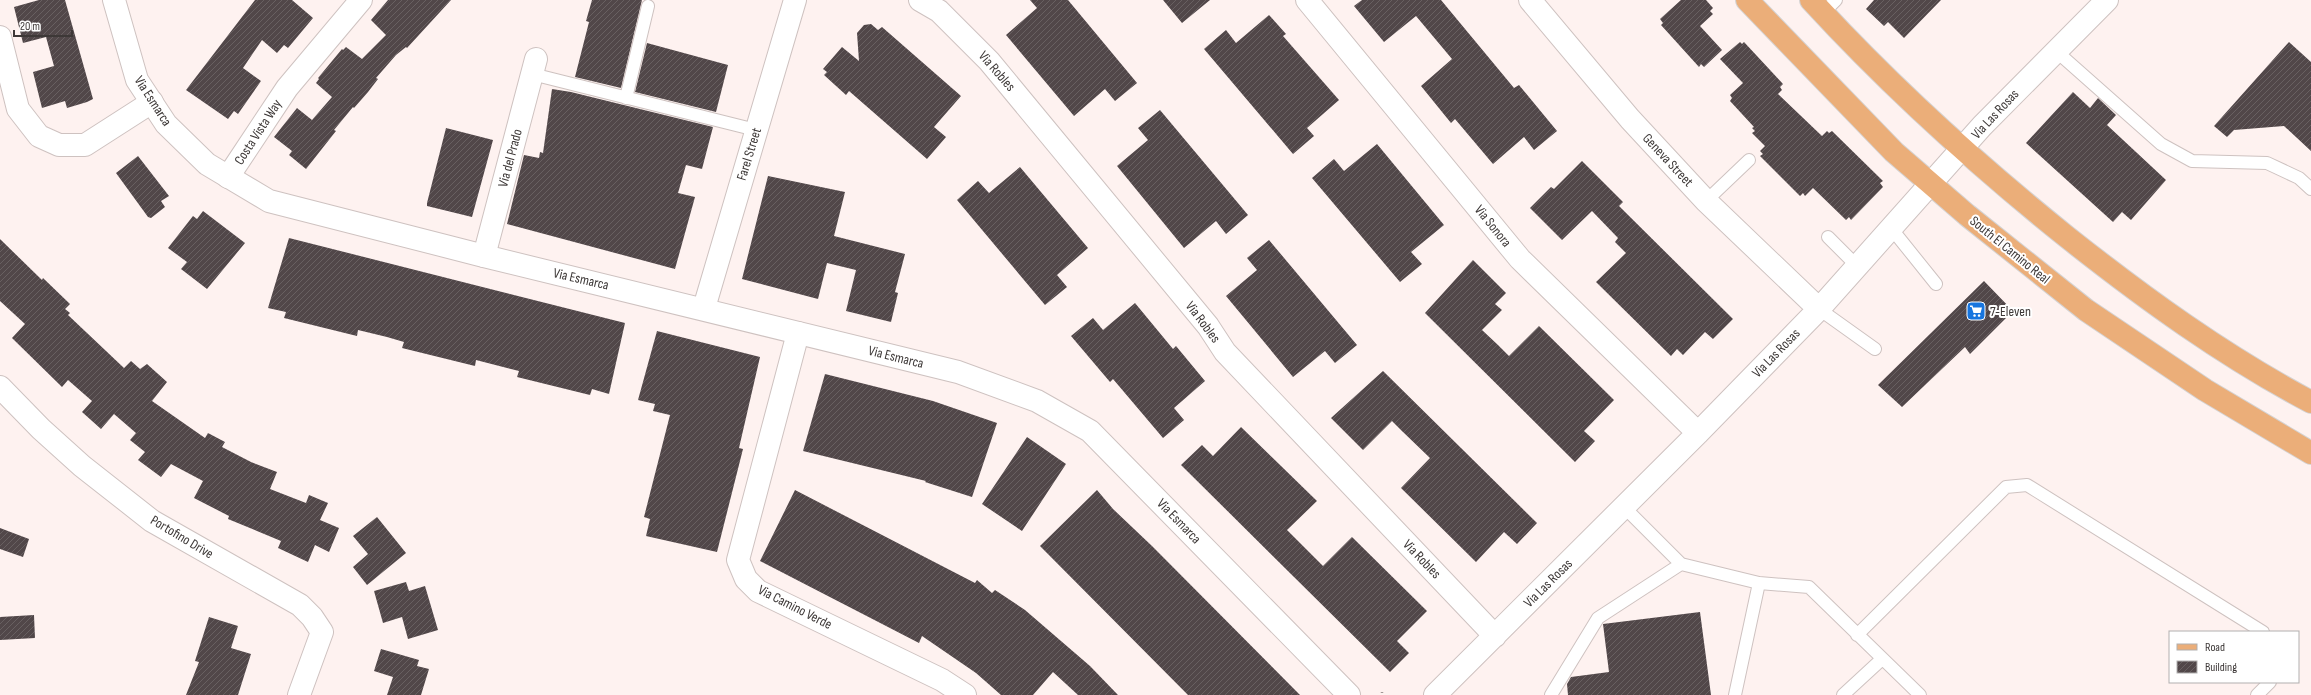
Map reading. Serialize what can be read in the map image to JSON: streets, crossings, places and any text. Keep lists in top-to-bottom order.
{
  "streets": {
    "main road": ["South El Camino Real"],
    "street": [
      "Via Robles",
      "Via Esmarca",
      "Via Las Rosas",
      "Costa Vista Way",
      "Farel Street",
      "Via del Prado",
      "Geneva Street",
      "Via Sonora",
      "Portofino Drive",
      "Via Camino Verde"
    ]
  },
  "crossings": [
    ["Via Robles", "Via Las Rosas"],
    ["Via Esmarca", "Costa Vista Way"],
    ["Via Esmarca", "Farel Street"],
    ["Via Esmarca", "Via del Prado"],
    ["Via Esmarca", "Via Camino Verde"],
    ["Via Las Rosas", "Geneva Street"],
    ["Via Las Rosas", "Via Sonora"],
    ["Via Las Rosas", "South El Camino Real"]
  ],
  "places": {
    "supermarket": ["7-Eleven"]
  },
  "legend": ["Road", "Building"],
  "scale_bar": "20 m"
}
